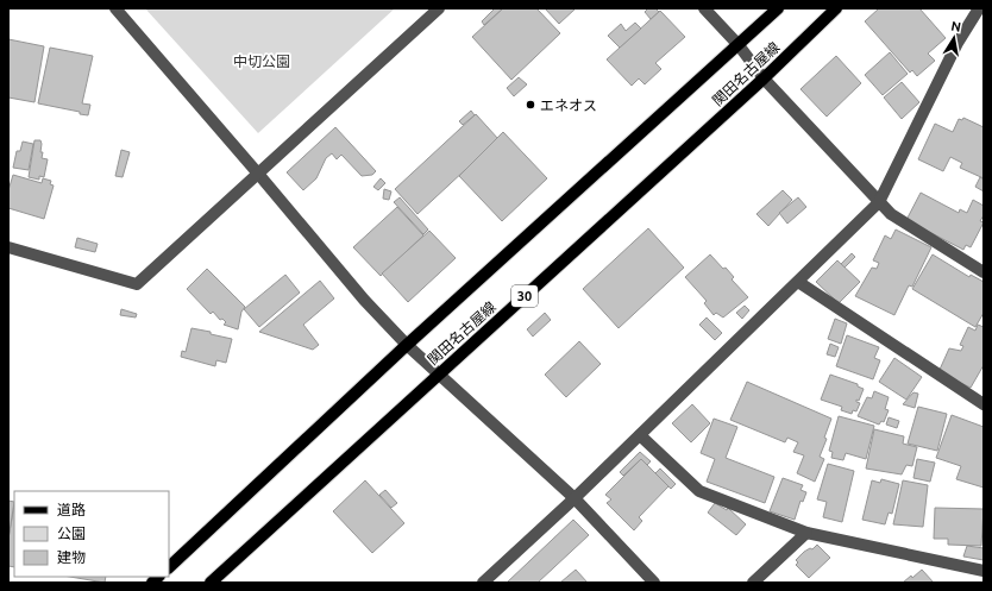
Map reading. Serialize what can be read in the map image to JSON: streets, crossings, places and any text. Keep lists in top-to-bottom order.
{
  "streets": {
    "main road": ["関田名古屋線", "30"]
  },
  "parks": ["中切公園"],
  "places": ["エネオス"],
  "legend": ["道路", "公園", "建物"],
  "north": "top"
}
